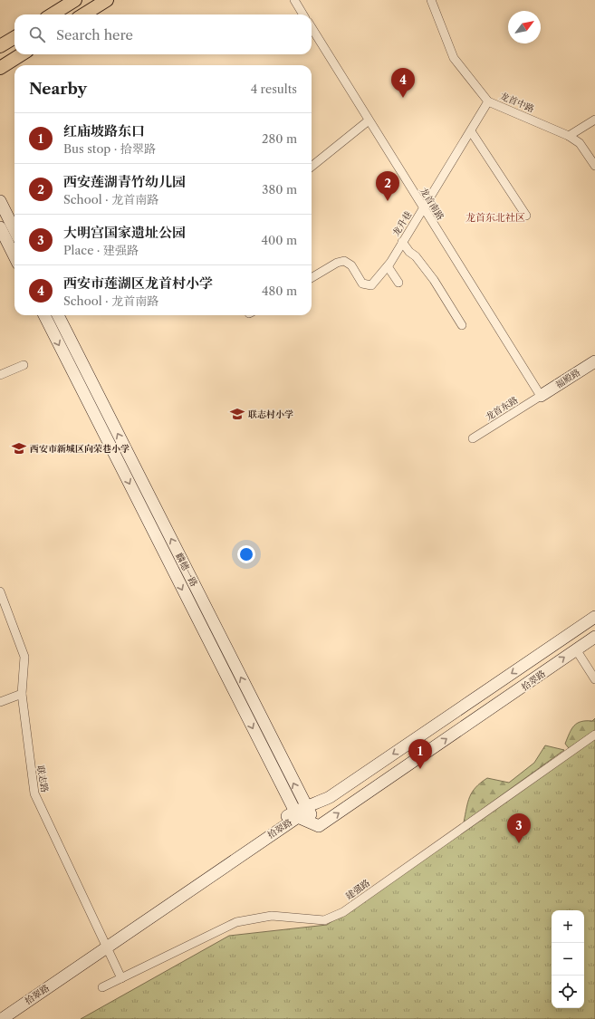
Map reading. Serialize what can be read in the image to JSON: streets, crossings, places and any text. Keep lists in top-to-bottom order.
{
  "streets": {
    "main road": ["福殿路", "麟德一路", "拾翠路"],
    "street": [
      "龙首中路",
      "龙首南路",
      "龙升巷",
      "龙首东路",
      "联志路",
      "建强路"
    ]
  },
  "crossings": [
    ["龙首中路", "龙升巷"],
    ["龙首南路", "龙升巷"],
    ["龙首南路", "福殿路"],
    ["龙首南路", "龙首东路"],
    ["福殿路", "龙首东路"],
    ["麟德一路", "拾翠路"],
    ["拾翠路", "联志路"],
    ["联志路", "建强路"]
  ],
  "districts": ["龙首东北社区"],
  "places": {
    "school or university": ["联志村小学", "西安市新城区向荣巷小学"]
  },
  "north": "top right",
  "page": {
    "search": "Search here",
    "heading": ["Nearby", "4 results"],
    "pins": [
      "4",
      "2",
      "1",
      "3"
    ],
    "list": [
      {
        "mark": "1",
        "name": "红庙坡路东口",
        "note": "Bus stop · 拾翠路",
        "value": "280 m"
      },
      {
        "mark": "2",
        "name": "西安莲湖青竹幼儿园",
        "note": "School · 龙首南路",
        "value": "380 m"
      },
      {
        "mark": "3",
        "name": "大明宫国家遗址公园",
        "note": "Place · 建强路",
        "value": "400 m"
      },
      {
        "mark": "4",
        "name": "西安市莲湖区龙首村小学",
        "note": "School · 龙首南路",
        "value": "480 m"
      }
    ],
    "map_buttons": ["+", "−"]
  }
}
